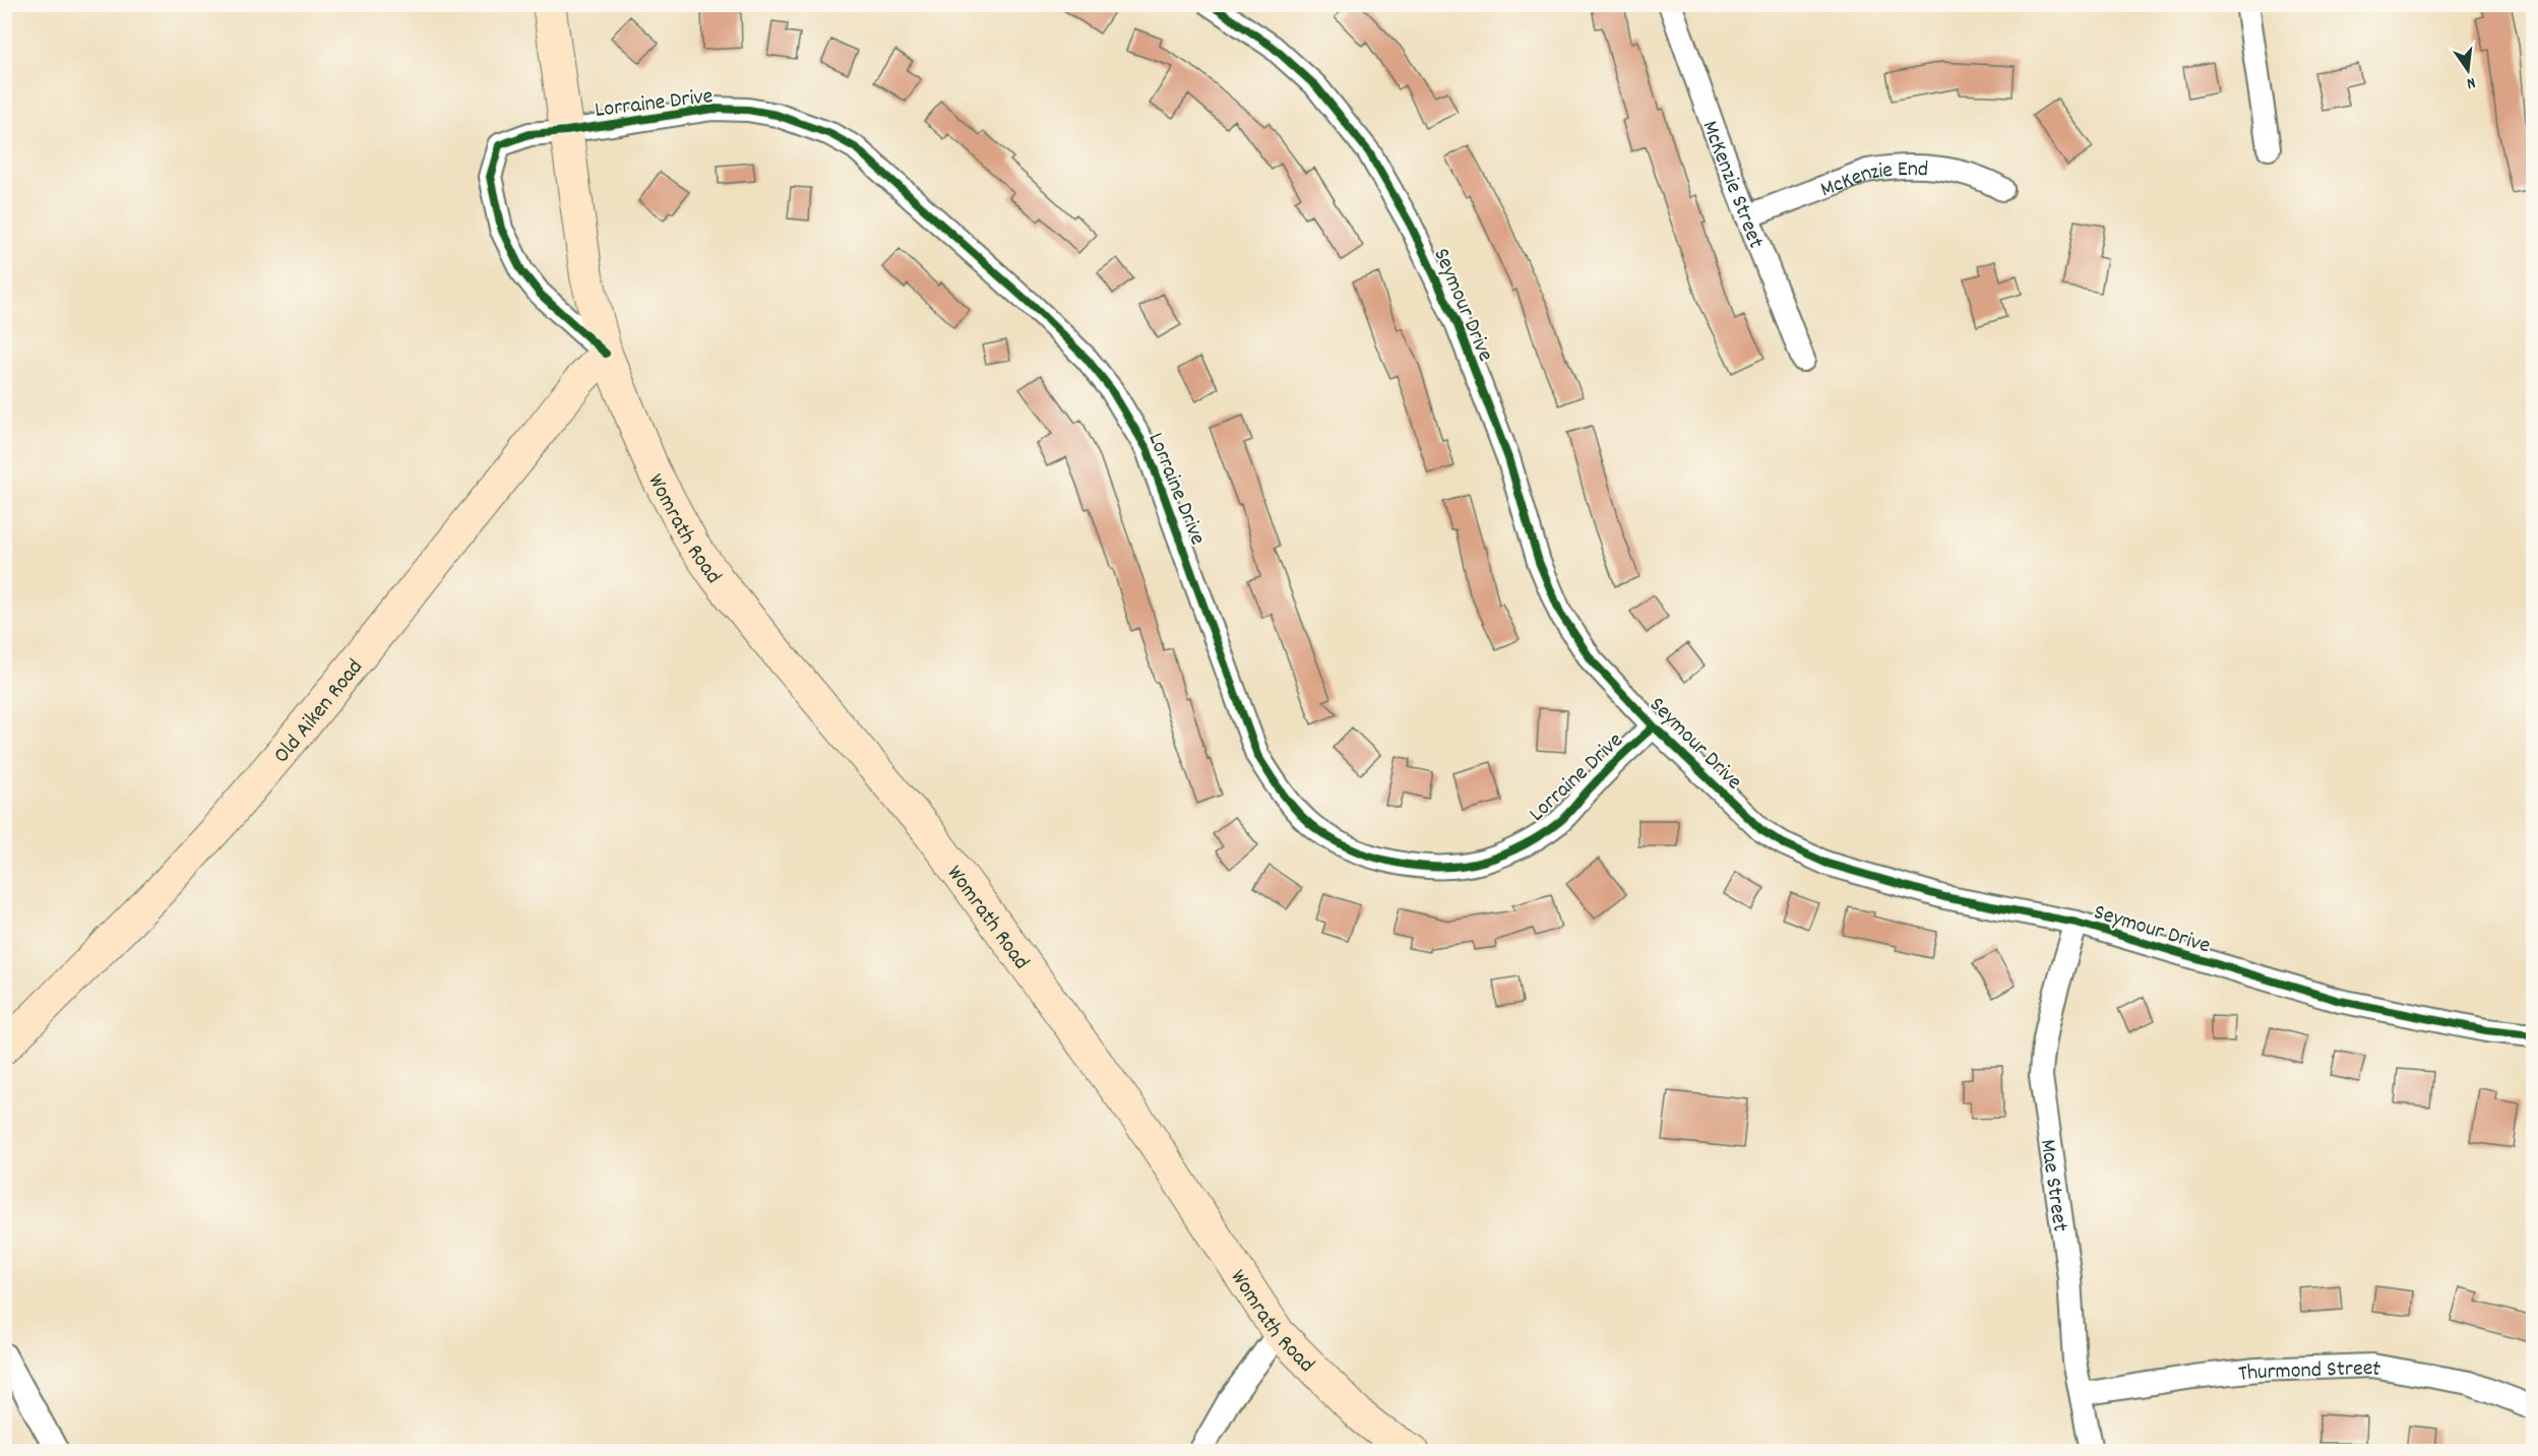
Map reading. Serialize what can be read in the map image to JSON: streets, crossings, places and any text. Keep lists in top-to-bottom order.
{
  "streets": {
    "street": [
      "Lorraine Drive",
      "McKenzie End",
      "McKenzie Street",
      "Seymour Drive",
      "Womrath Road",
      "Old Aiken Road",
      "Mae Street",
      "Thurmond Street"
    ]
  },
  "crossings": [
    ["Lorraine Drive", "Seymour Drive"],
    ["Lorraine Drive", "Womrath Road"],
    ["Lorraine Drive", "Old Aiken Road"],
    ["McKenzie End", "McKenzie Street"],
    ["Seymour Drive", "Mae Street"],
    ["Womrath Road", "Old Aiken Road"],
    ["Mae Street", "Thurmond Street"]
  ],
  "north": "bottom"
}
